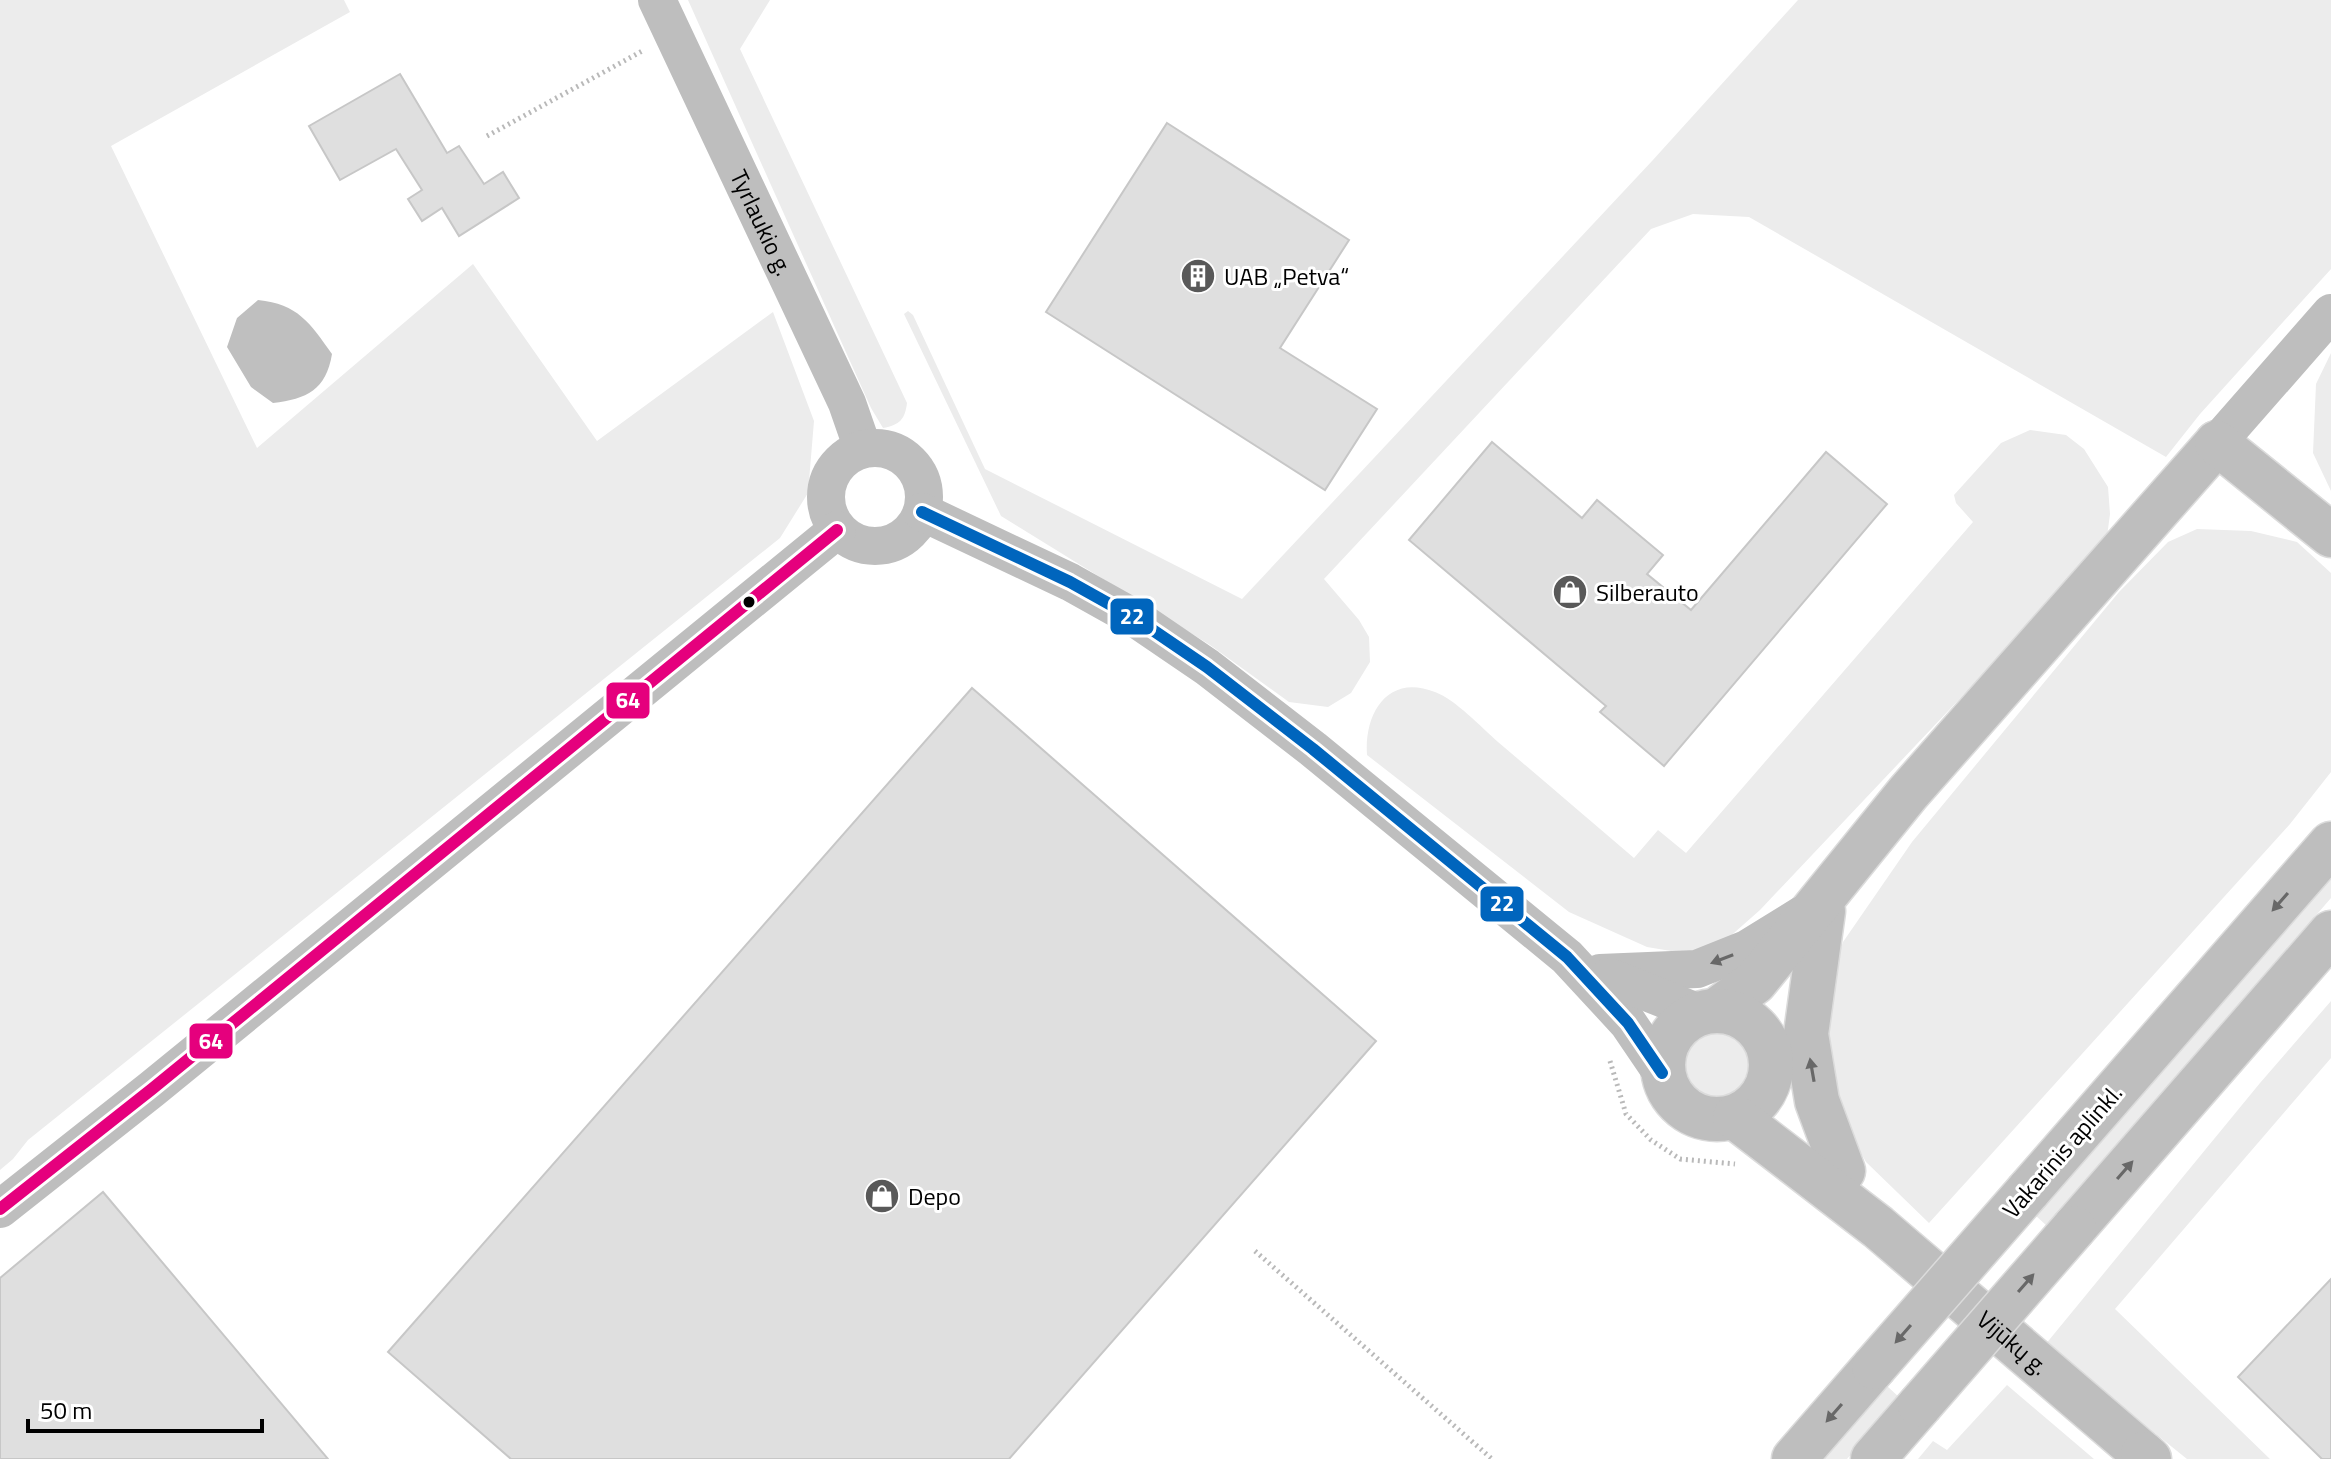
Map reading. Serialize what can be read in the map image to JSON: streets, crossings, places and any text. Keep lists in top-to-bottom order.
{
  "streets": {
    "main road": ["Vakarinis aplinkl.", "Vijūkų g."],
    "street": ["Tyrlaukio g."]
  },
  "places": {
    "building": ["UAB „Petva“"],
    "shop": ["Silberauto", "Depo"]
  },
  "lines": ["transit line 22", "transit line 64"],
  "scale_bar": "50 m"
}
